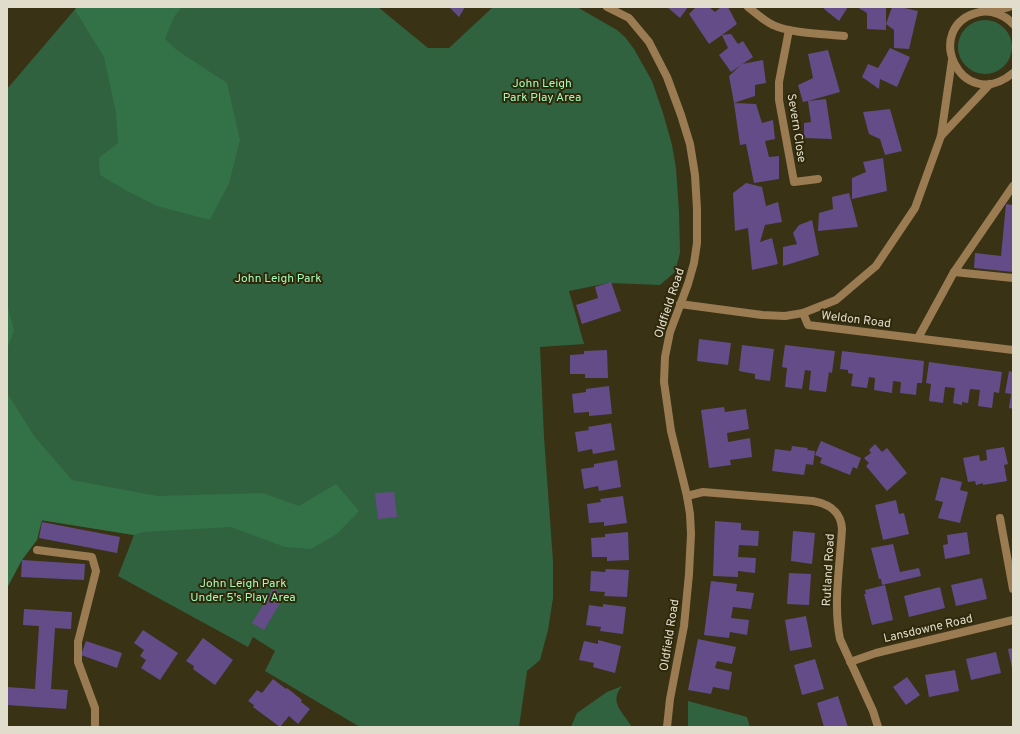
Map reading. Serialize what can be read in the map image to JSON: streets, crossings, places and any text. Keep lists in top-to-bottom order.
{
  "streets": {
    "street": [
      "Severn Close",
      "Oldfield Road",
      "Weldon Road",
      "Rutland Road",
      "Lansdowne Road"
    ]
  },
  "crossings": [
    ["Oldfield Road", "Weldon Road"],
    ["Oldfield Road", "Rutland Road"],
    ["Rutland Road", "Lansdowne Road"]
  ],
  "parks": ["John Leigh Park Play Area", "John Leigh Park", "John Leigh Park Under 5's Play Area"]
}
